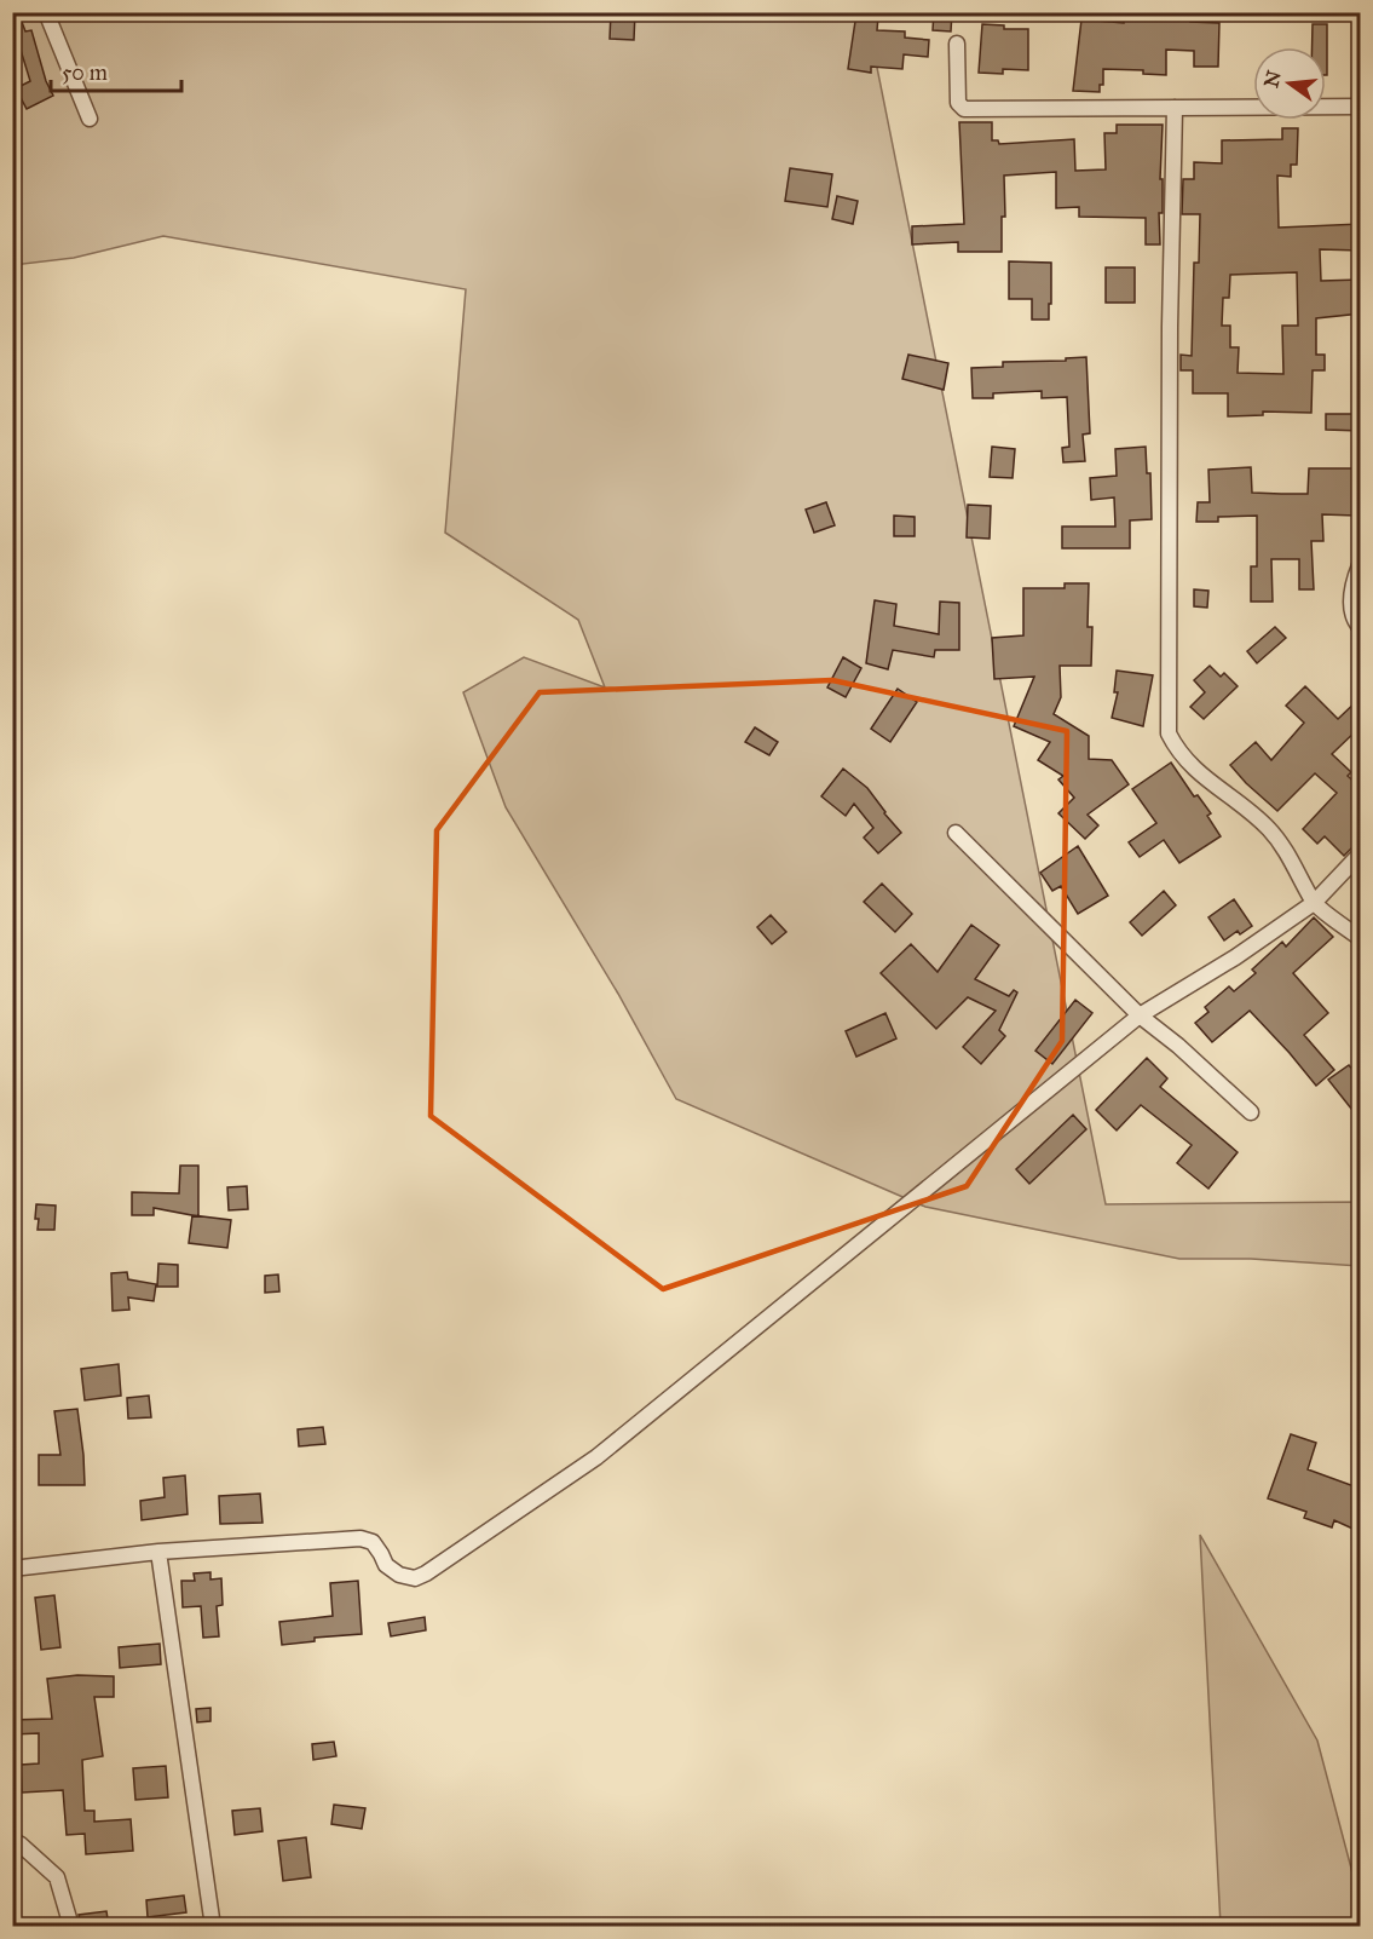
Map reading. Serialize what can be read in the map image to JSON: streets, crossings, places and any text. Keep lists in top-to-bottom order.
{
  "scale_bar": "50 m",
  "north": "left"
}
